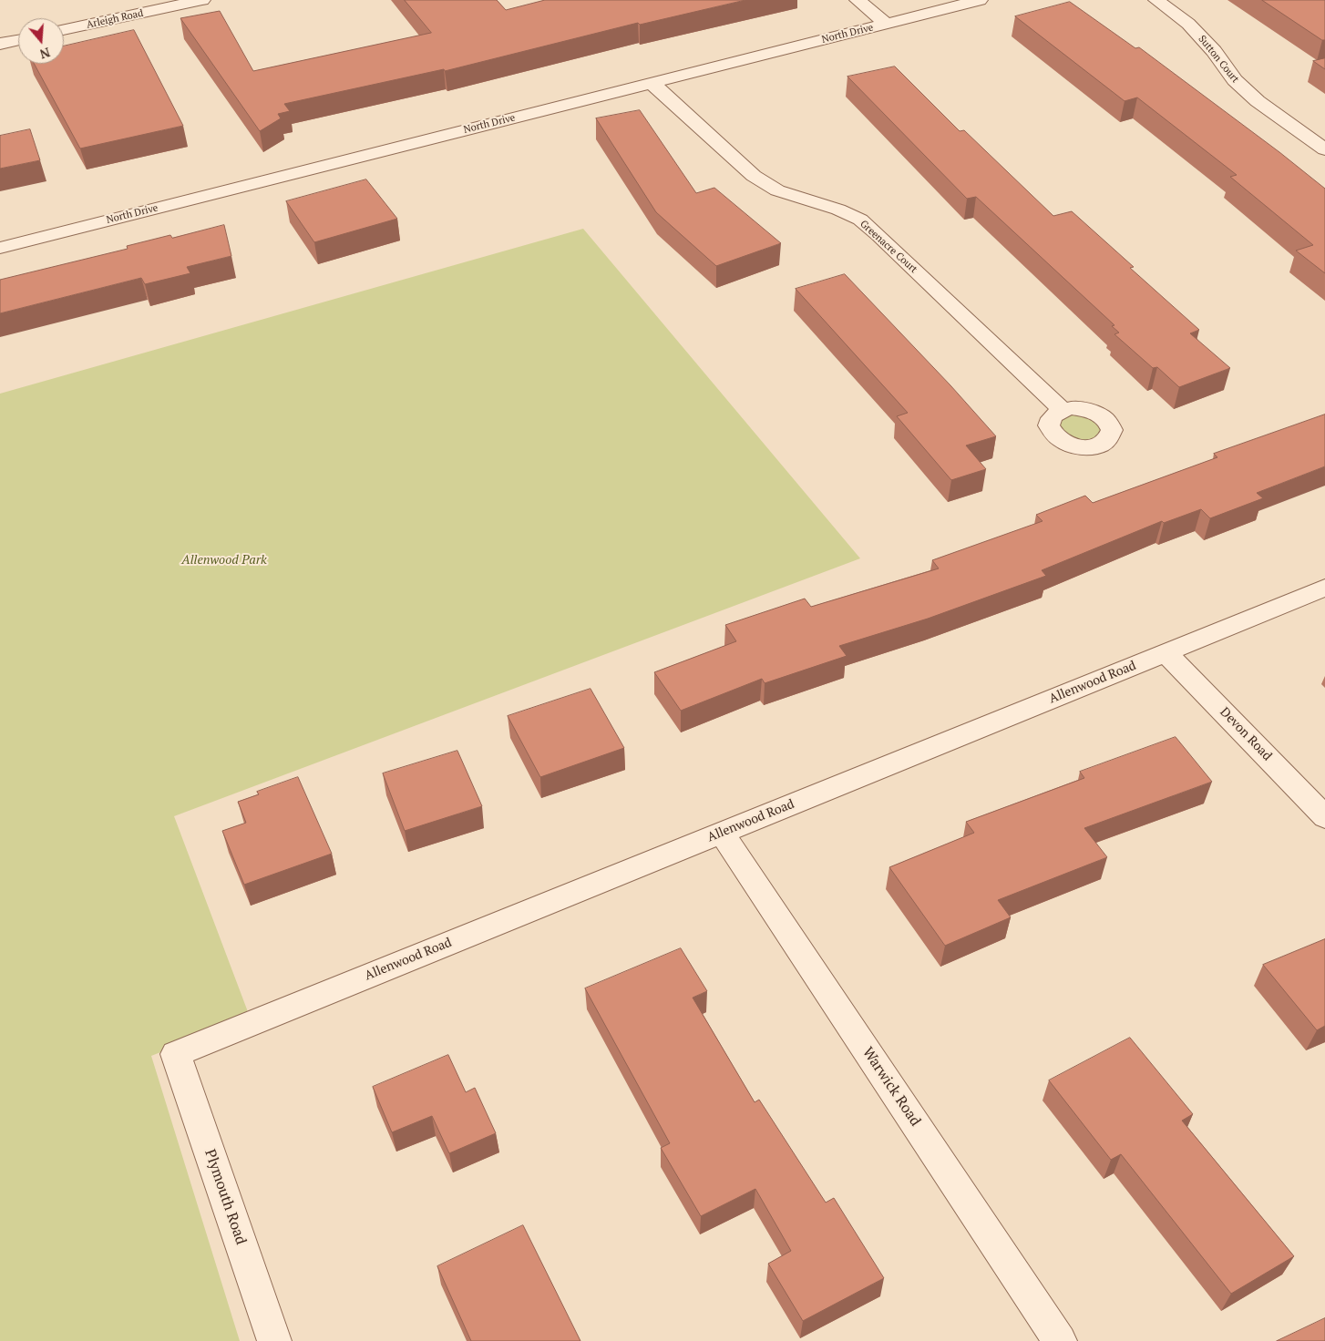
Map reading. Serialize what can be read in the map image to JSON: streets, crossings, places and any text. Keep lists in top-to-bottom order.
{
  "streets": {
    "street": [
      "Arleigh Road",
      "North Drive",
      "Sutton Court",
      "Greenacre Court",
      "Allenwood Road",
      "Devon Road",
      "Warwick Road",
      "Plymouth Road"
    ]
  },
  "crossings": [
    ["North Drive", "Greenacre Court"],
    ["Allenwood Road", "Devon Road"],
    ["Allenwood Road", "Warwick Road"],
    ["Allenwood Road", "Plymouth Road"]
  ],
  "parks": ["Allenwood Park"],
  "north": "bottom"
}
